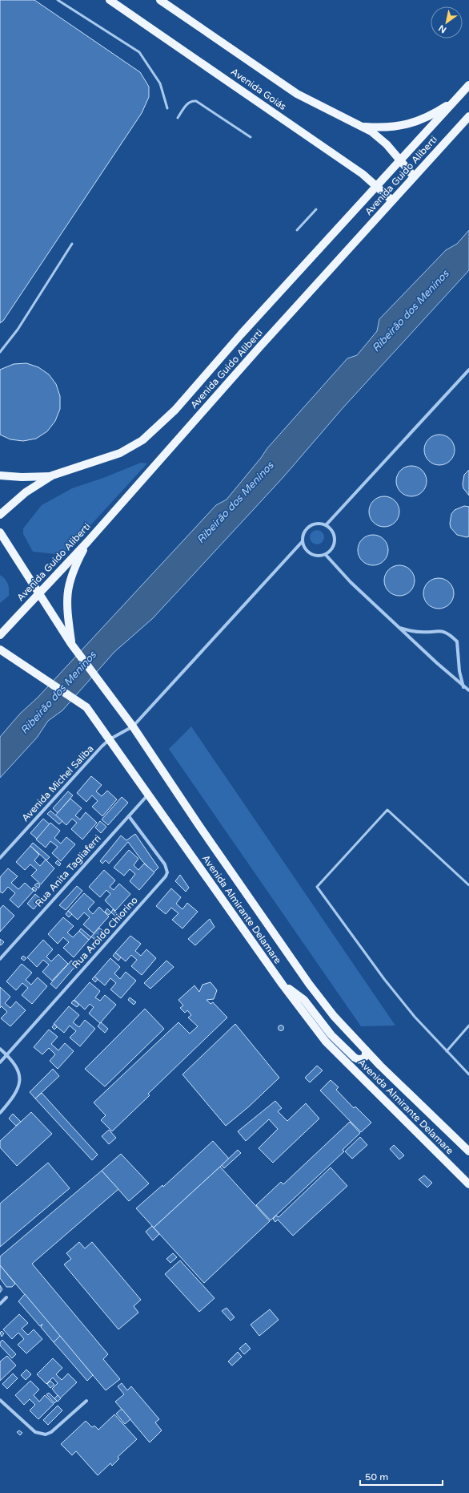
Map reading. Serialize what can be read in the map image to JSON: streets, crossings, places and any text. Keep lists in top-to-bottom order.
{
  "streets": {
    "main road": ["Avenida Goiás", "Avenida Guido Aliberti", "Avenida Almirante Delamare"],
    "street": ["Avenida Michel Saliba", "Rua Anita Tagliaferri", "Rua Aroldo Chiorino"]
  },
  "crossings": [
    ["Avenida Goiás", "Avenida Guido Aliberti"],
    ["Avenida Guido Aliberti", "Avenida Almirante Delamare"],
    ["Avenida Michel Saliba", "Avenida Almirante Delamare"],
    ["Rua Anita Tagliaferri", "Avenida Almirante Delamare"],
    ["Rua Anita Tagliaferri", "Rua Aroldo Chiorino"]
  ],
  "water": ["Ribeirão dos Meninos"],
  "scale_bar": "50 m",
  "north": "bottom left"
}
